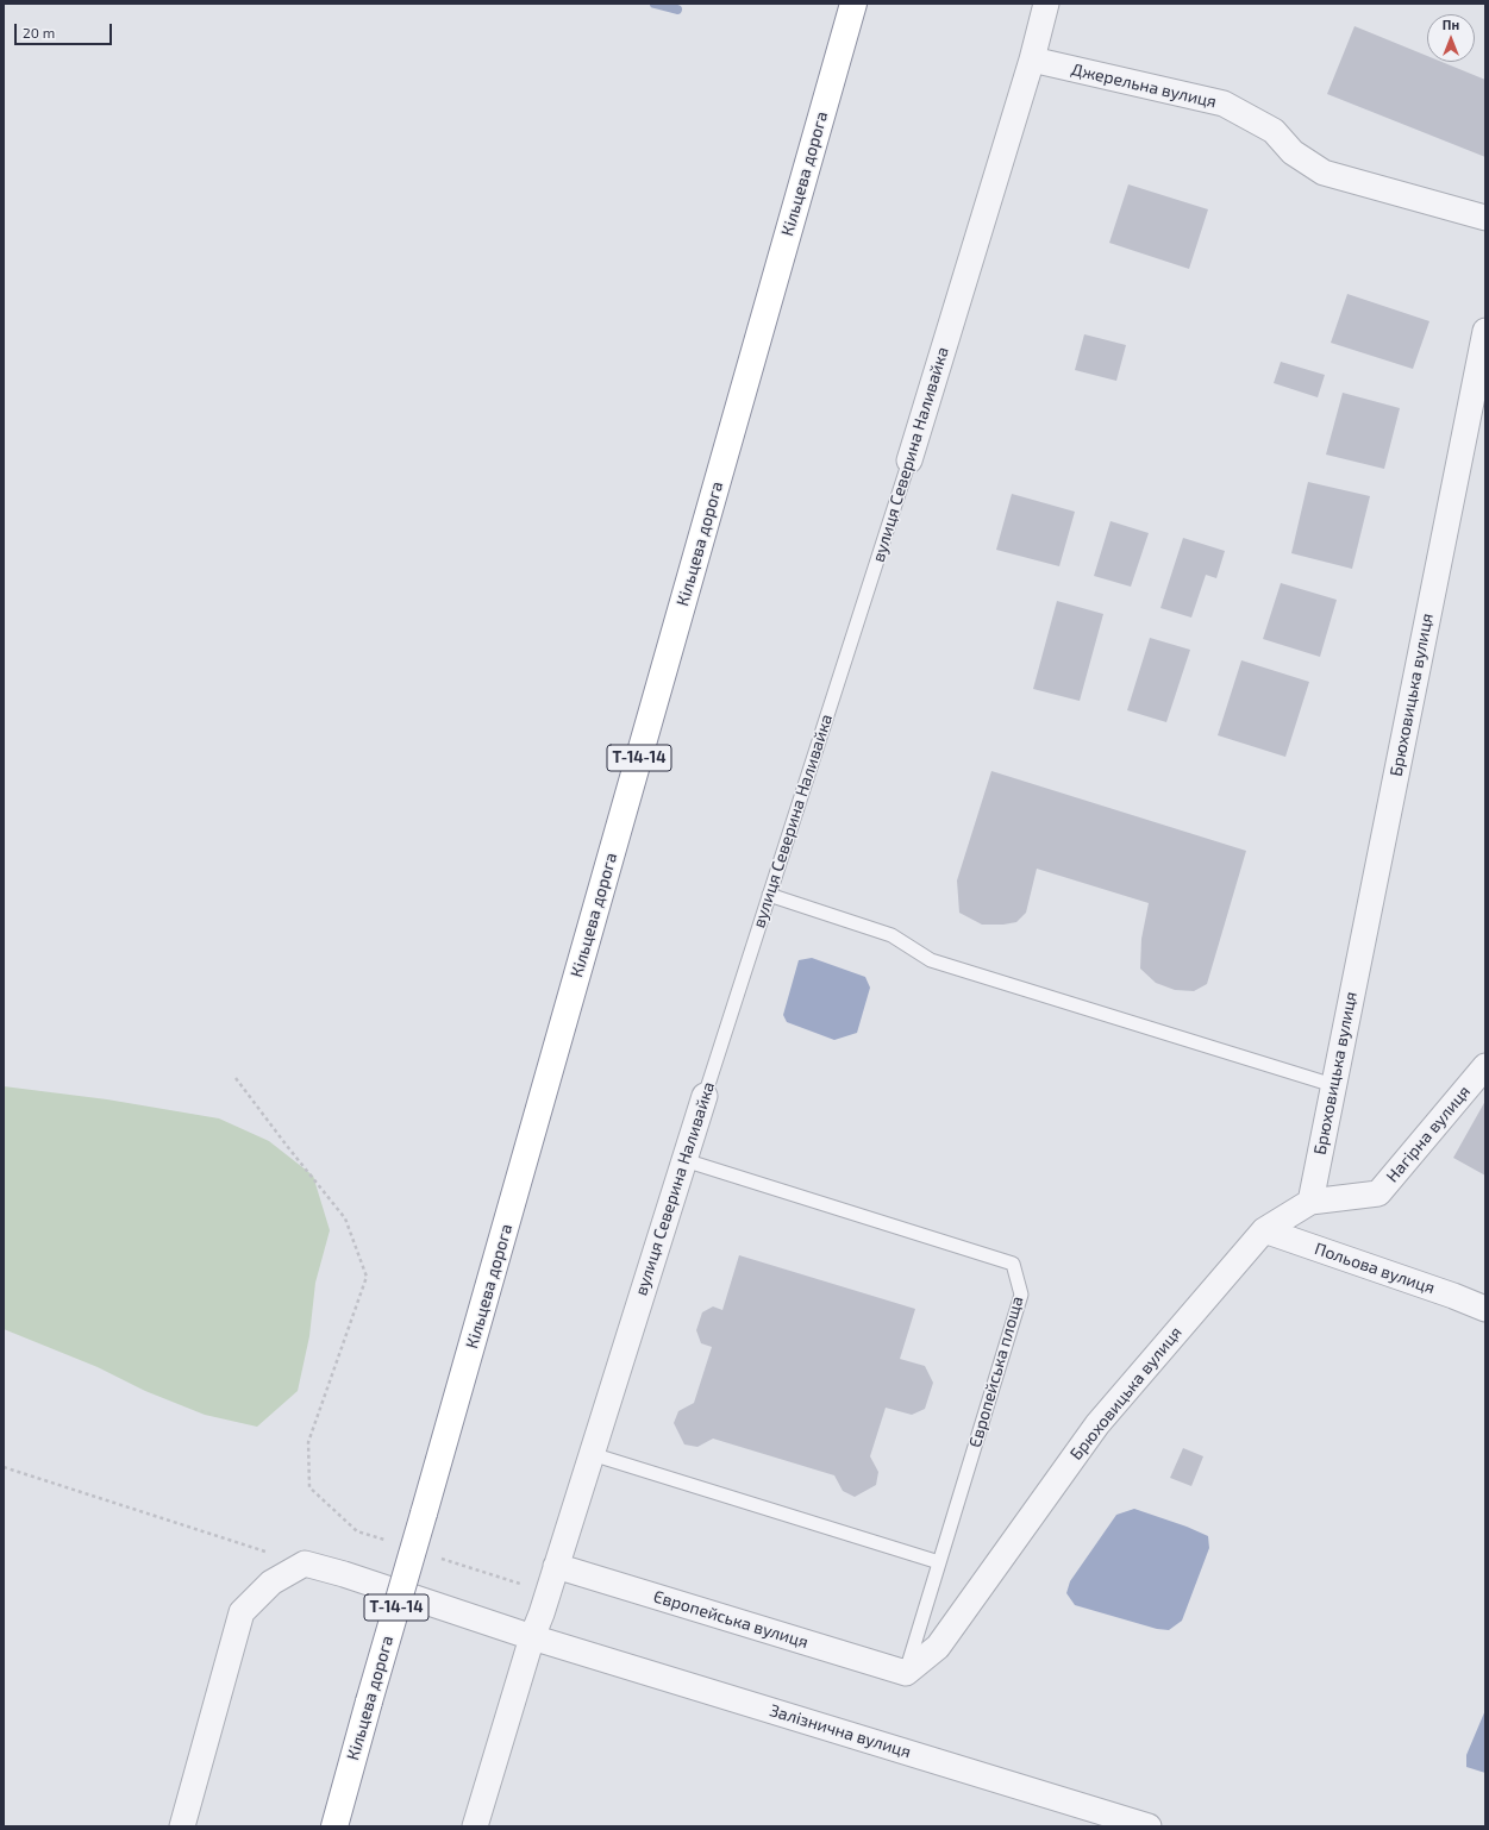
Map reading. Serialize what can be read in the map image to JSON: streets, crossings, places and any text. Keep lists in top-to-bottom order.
{
  "streets": {
    "highway": ["Кільцева дорога", "Т-14-14"],
    "street": [
      "Джерельна вулиця",
      "вулиця Северина Наливайка",
      "Брюховицька вулиця",
      "Нагірна вулиця",
      "Польова вулиця",
      "Європейська вулиця",
      "Залізнична вулиця"
    ],
    "lane": ["Європейська площа"]
  },
  "crossings": [
    ["Джерельна вулиця", "вулиця Северина Наливайка"],
    ["вулиця Северина Наливайка", "Європейська площа"],
    ["вулиця Северина Наливайка", "Європейська вулиця"],
    ["вулиця Северина Наливайка", "Залізнична вулиця"],
    ["Брюховицька вулиця", "Нагірна вулиця"],
    ["Брюховицька вулиця", "Польова вулиця"],
    ["Брюховицька вулиця", "Європейська площа"],
    ["Брюховицька вулиця", "Європейська вулиця"],
    ["Європейська площа", "Європейська вулиця"]
  ],
  "scale_bar": "20 m",
  "north": "top"
}
